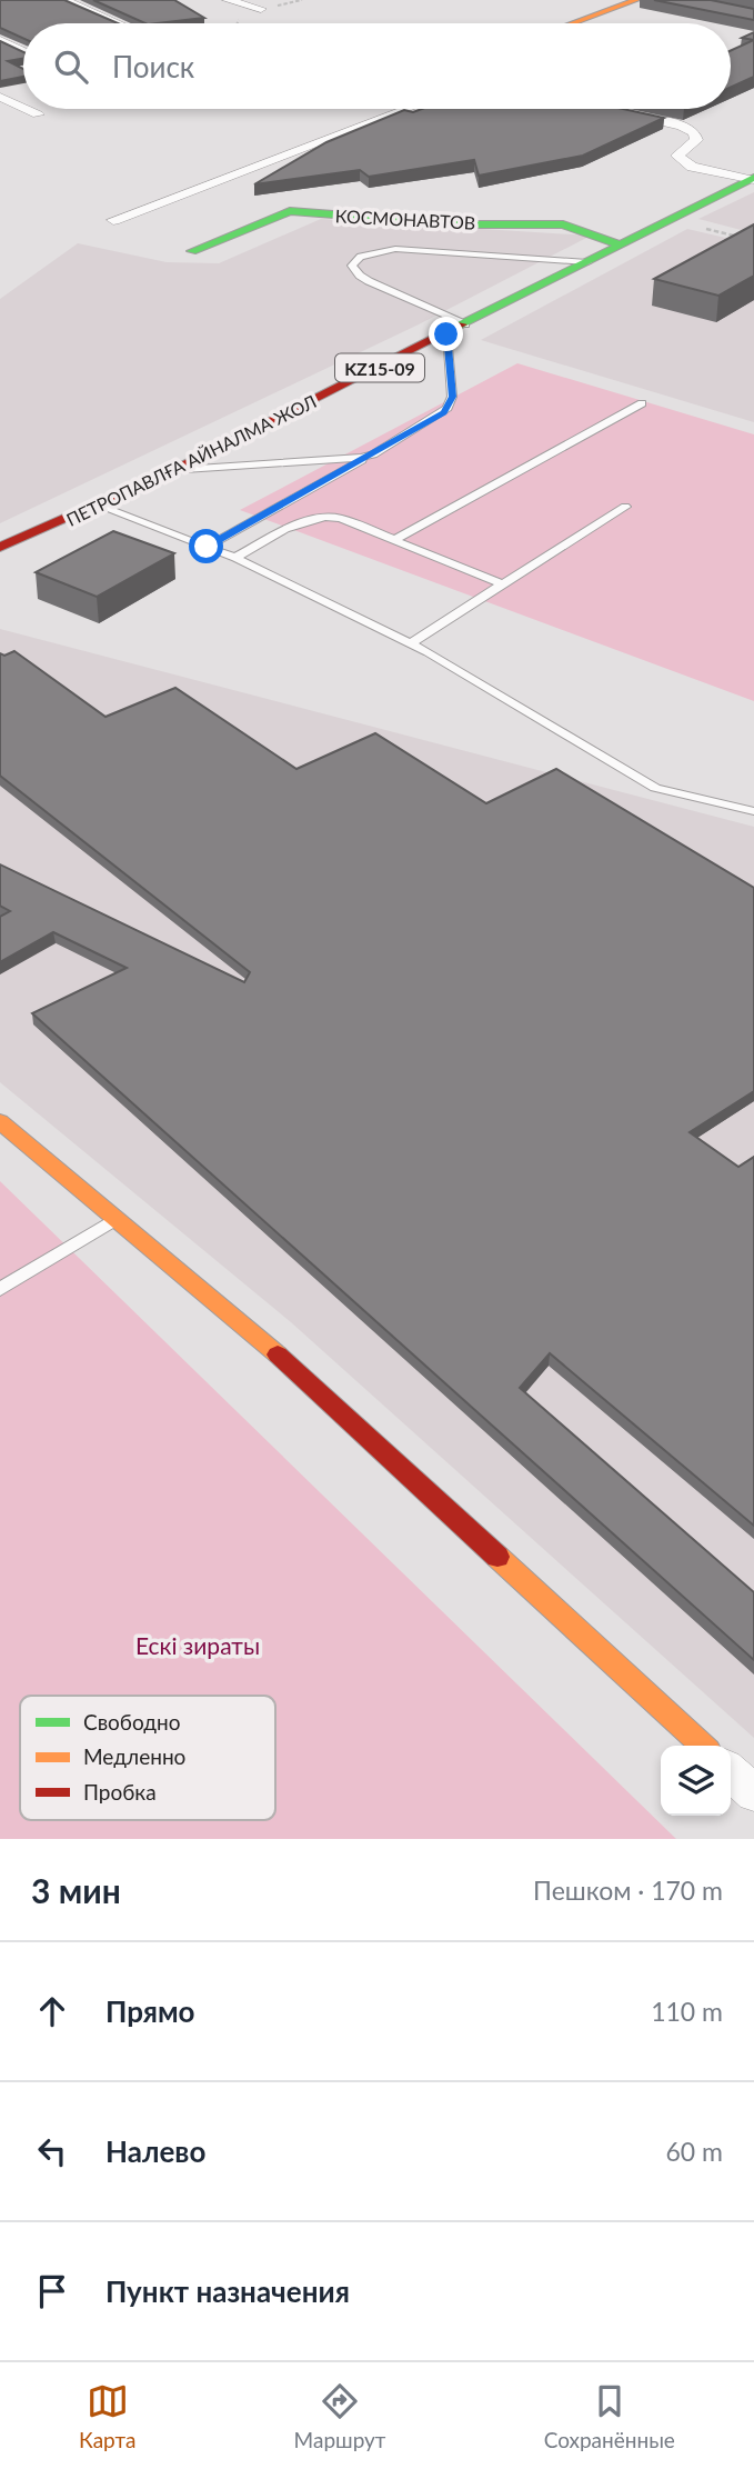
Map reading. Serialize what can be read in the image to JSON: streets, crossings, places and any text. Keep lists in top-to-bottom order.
{
  "streets": {
    "main road": ["КОСМОНАВТОВ", "KZ15-09", "ПЕТРОПАВЛҒА АЙНАЛМА ЖОЛ"]
  },
  "crossings": [
    ["КОСМОНАВТОВ", "ПЕТРОПАВЛҒА АЙНАЛМА ЖОЛ"]
  ],
  "parks": ["Ескі зираты"],
  "legend": ["Свободно", "Медленно", "Пробка"],
  "page": {
    "search": "Поиск",
    "heading": ["3 мин", "Пешком · 170 m"],
    "list": [
      ["Прямо", "110 m"],
      ["Налево", "60 m"],
      "Пункт назначения"
    ],
    "nav": ["Карта", "Маршрут", "Сохранённые"]
  }
}
